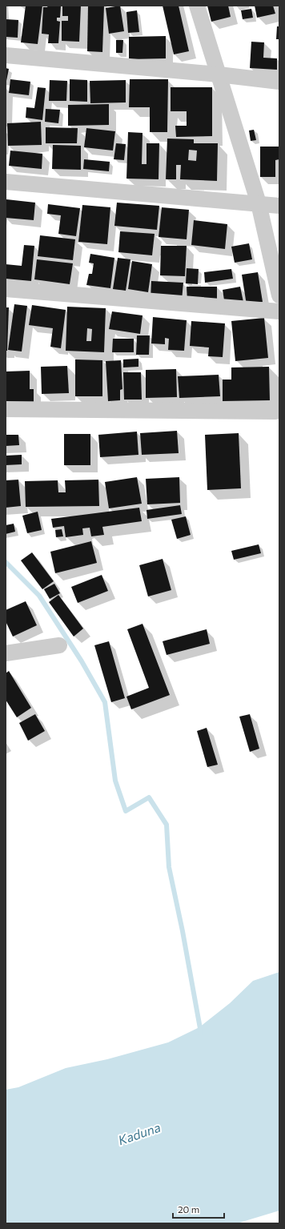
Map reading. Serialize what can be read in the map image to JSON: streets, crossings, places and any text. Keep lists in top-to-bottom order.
{
  "water": ["Kaduna"],
  "scale_bar": "20 m"
}
